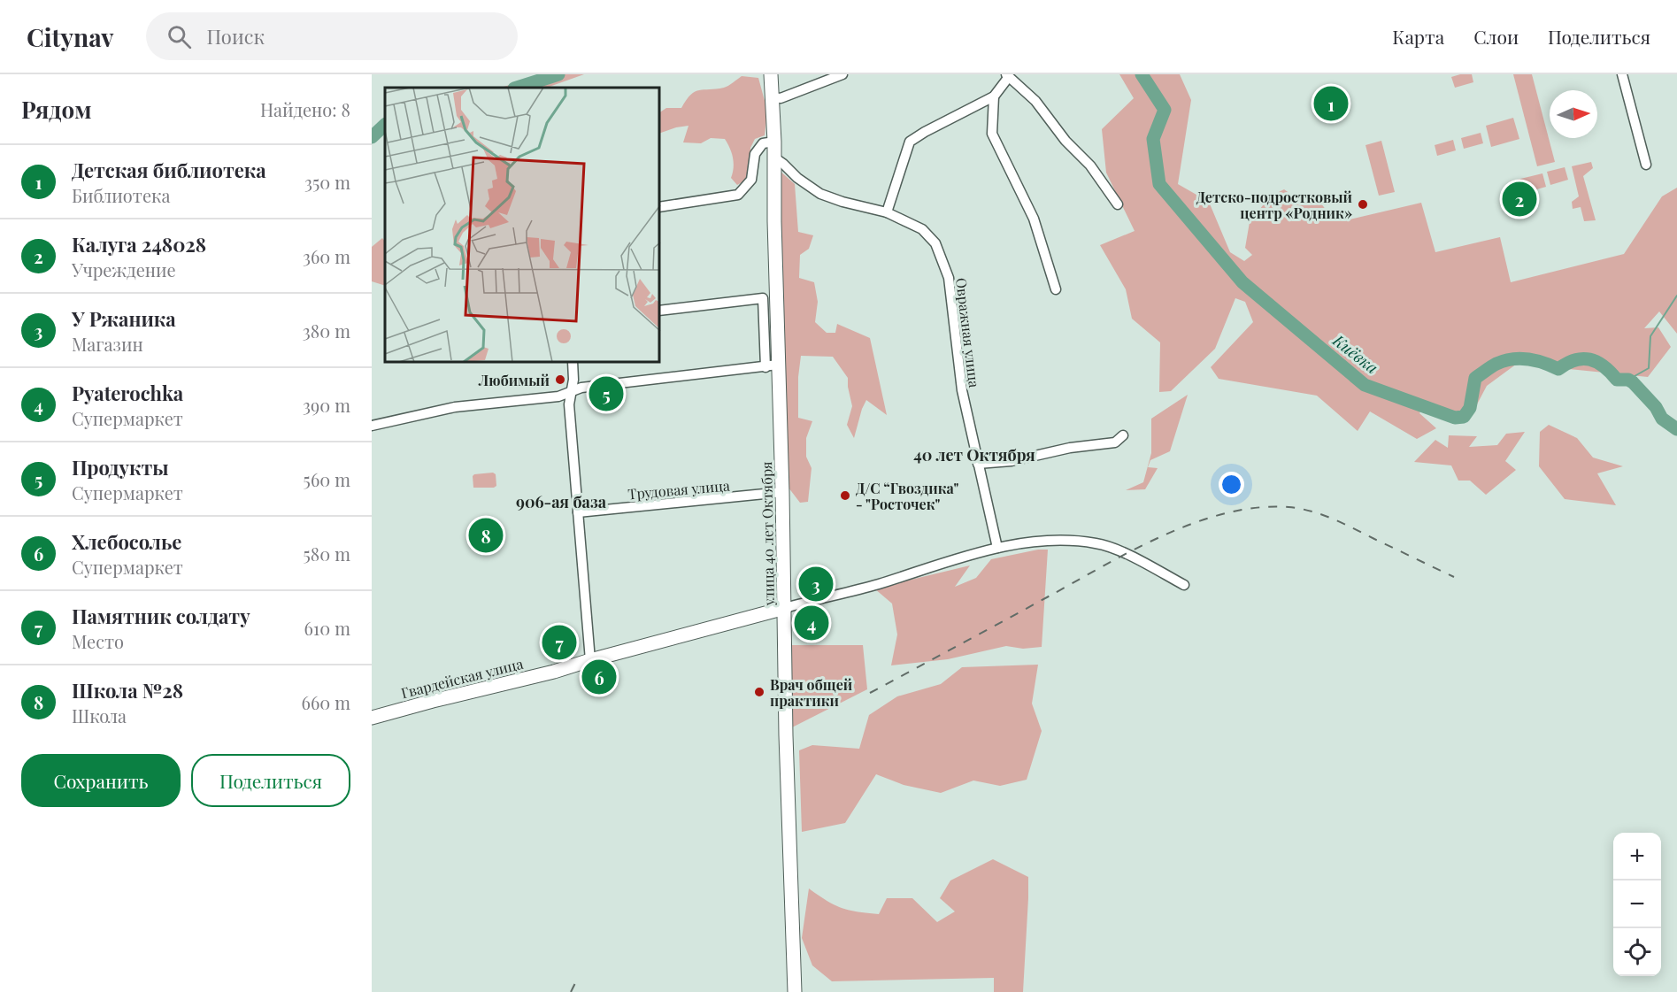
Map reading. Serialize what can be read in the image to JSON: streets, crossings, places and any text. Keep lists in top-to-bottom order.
{
  "streets": {
    "main road": ["улица 40 лет Октября", "Гвардейская улица"],
    "street": ["Овражная улица", "Трудовая улица"]
  },
  "crossings": [
    ["Овражная улица", "улица 40 лет Октября"],
    ["Трудовая улица", "улица 40 лет Октября"],
    ["улица 40 лет Октября", "Гвардейская улица"]
  ],
  "districts": ["40 лет Октября", "906-ая база"],
  "water": ["Киёвка"],
  "places": [
    "Детско-подростковый центр «Родник»",
    "Любимый",
    "Д/С “Гвоздика\" - \"Росточек\"",
    "Врач общей практики"
  ],
  "north": "right",
  "page": {
    "header": "Citynav",
    "search": "Поиск",
    "nav": ["Карта", "Слои", "Поделиться"],
    "heading": ["Рядом", "Найдено: 8"],
    "pins": [
      "1",
      "2",
      "5",
      "8",
      "3",
      "4",
      "7",
      "6"
    ],
    "list": [
      {
        "mark": "1",
        "name": "Детская библиотека",
        "note": "Библиотека",
        "value": "350 m"
      },
      {
        "mark": "2",
        "name": "Калуга 248028",
        "note": "Учреждение",
        "value": "360 m"
      },
      {
        "mark": "3",
        "name": "У Ржаника",
        "note": "Магазин",
        "value": "380 m"
      },
      {
        "mark": "4",
        "name": "Pyaterochka",
        "note": "Супермаркет",
        "value": "390 m"
      },
      {
        "mark": "5",
        "name": "Продукты",
        "note": "Супермаркет",
        "value": "560 m"
      },
      {
        "mark": "6",
        "name": "Хлебосолье",
        "note": "Супермаркет",
        "value": "580 m"
      },
      {
        "mark": "7",
        "name": "Памятник солдату",
        "note": "Место",
        "value": "610 m"
      },
      {
        "mark": "8",
        "name": "Школа №28",
        "note": "Школа",
        "value": "660 m"
      }
    ],
    "buttons": ["Сохранить", "Поделиться"],
    "map_buttons": ["+", "−"]
  }
}
